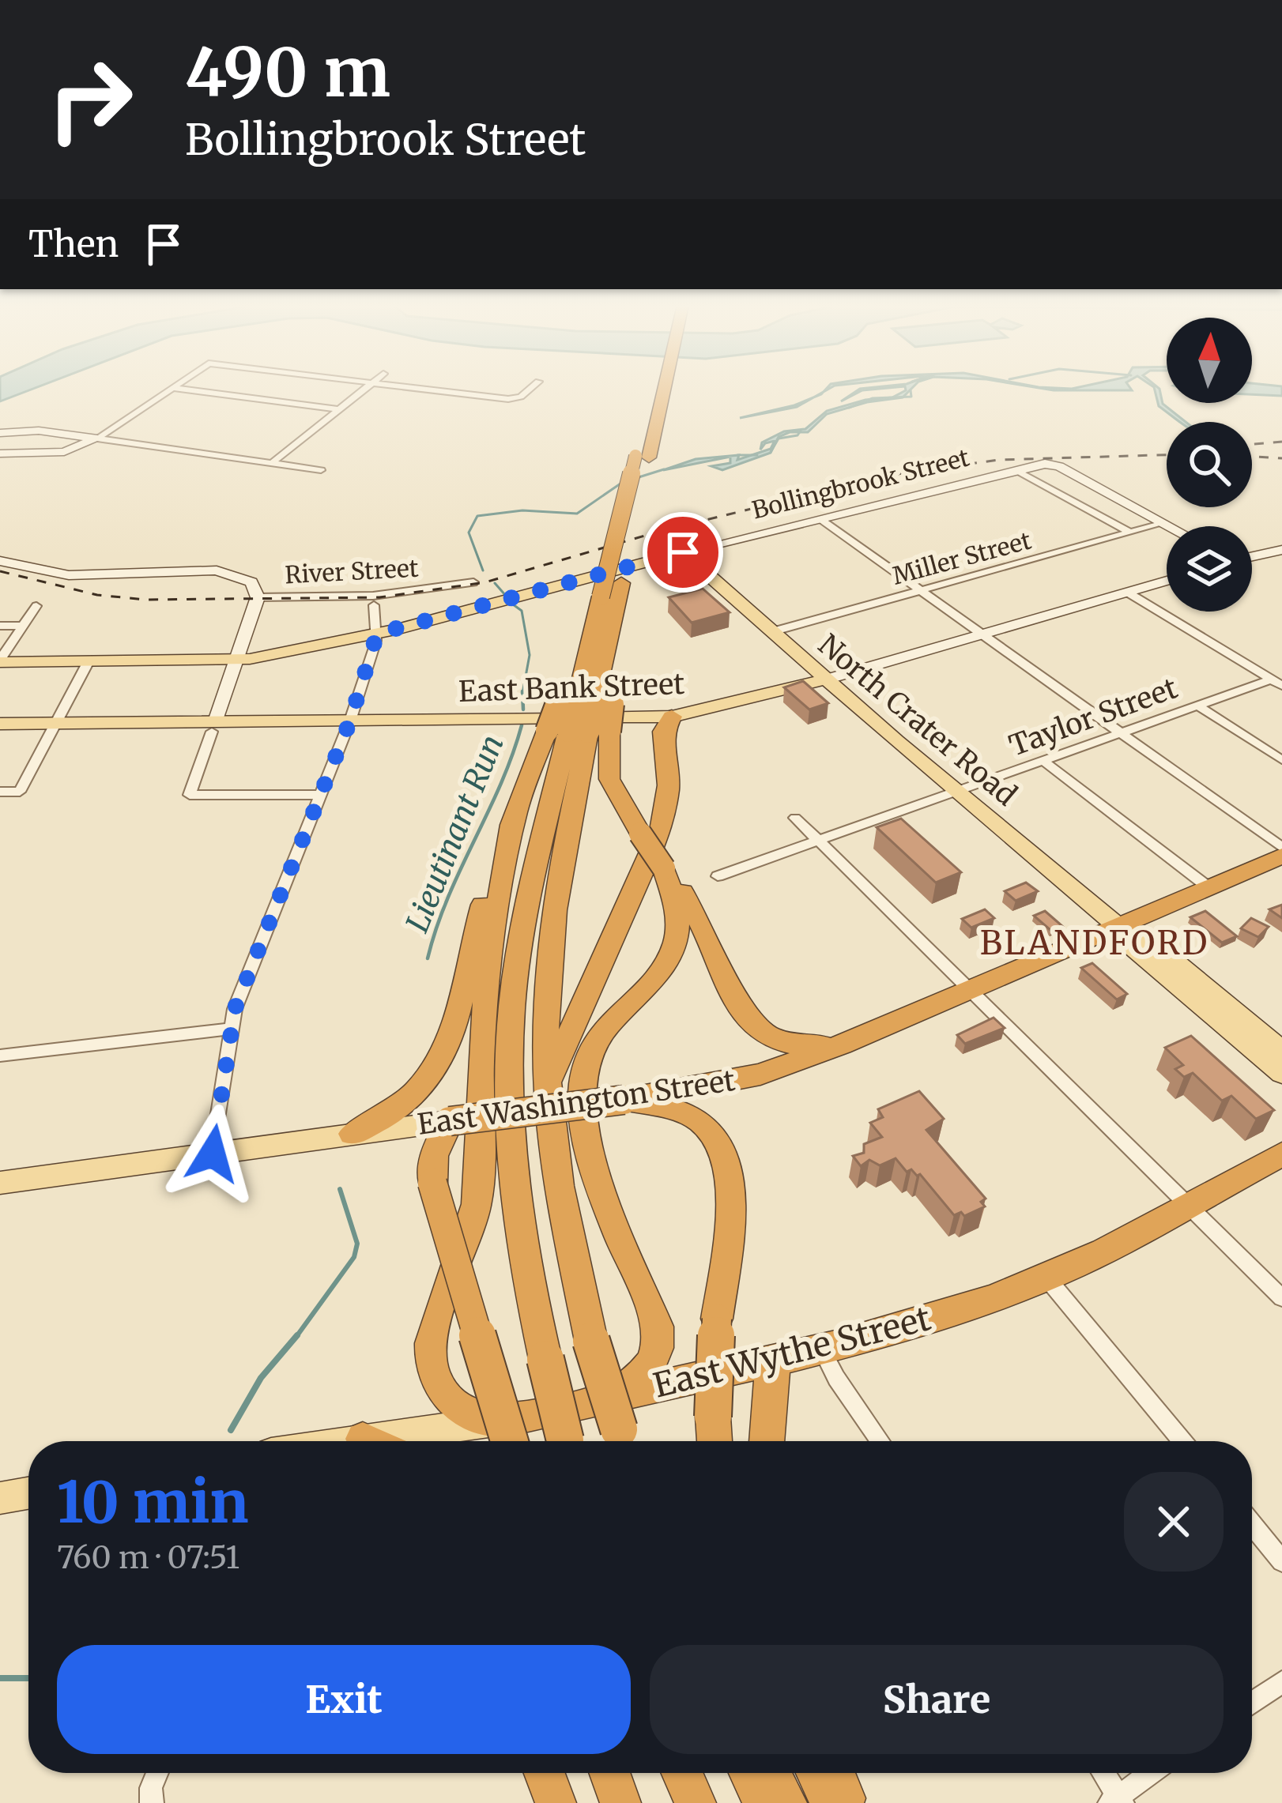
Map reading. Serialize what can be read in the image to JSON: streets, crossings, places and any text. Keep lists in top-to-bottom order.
{
  "streets": {
    "highway": ["East Washington Street", "East Wythe Street"],
    "main road": ["Bollingbrook Street", "East Bank Street", "North Crater Road"],
    "street": ["Miller Street", "River Street", "Taylor Street"]
  },
  "crossings": [
    ["Bollingbrook Street", "Miller Street"],
    ["Bollingbrook Street", "North Crater Road"],
    ["Miller Street", "North Crater Road"],
    ["East Bank Street", "North Crater Road"],
    ["Taylor Street", "North Crater Road"],
    ["North Crater Road", "East Washington Street"]
  ],
  "districts": ["BLANDFORD"],
  "water": ["Lieutinant Run"],
  "north": "top",
  "page": {
    "turn": ["490 m", "Bollingbrook Street"],
    "then": "Then",
    "heading": ["10 min", "760 m · 07:51"],
    "buttons": ["Exit", "Share"]
  }
}
